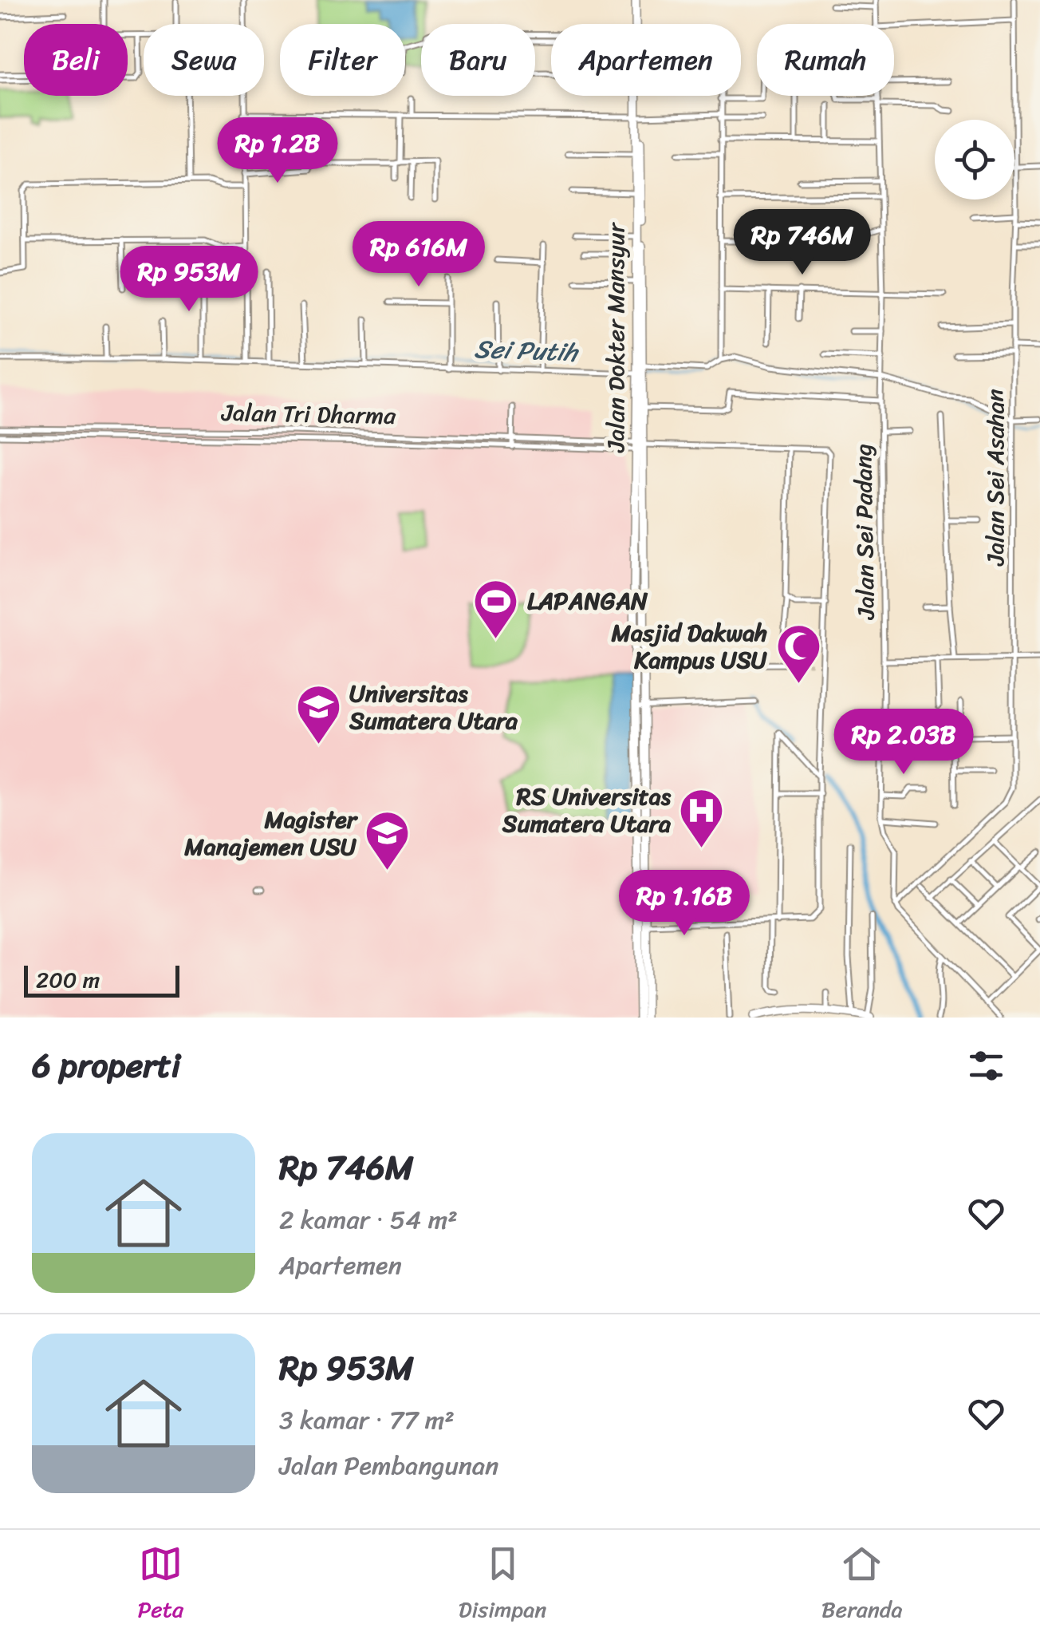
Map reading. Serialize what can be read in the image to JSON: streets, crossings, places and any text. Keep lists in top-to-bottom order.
{
  "streets": {
    "main road": ["Jalan Dokter Mansyur"],
    "street": ["Jalan Tri Dharma", "Jalan Sei Asahan", "Jalan Sei Padang"]
  },
  "crossings": [
    ["Jalan Dokter Mansyur", "Jalan Tri Dharma"],
    ["Jalan Sei Asahan", "Jalan Sei Padang"]
  ],
  "water": ["Sei Putih"],
  "places": {
    "sports": ["LAPANGAN"],
    "mosque": ["Masjid Dakwah Kampus USU"],
    "school or university": ["Universitas Sumatera Utara", "Magister Manajemen USU"],
    "hospital": ["RS Universitas Sumatera Utara"]
  },
  "scale_bar": "200 m",
  "page": {
    "chip": [
      "Beli",
      "Sewa",
      "Filter",
      "Baru",
      "Apartemen",
      "Rumah"
    ],
    "price": [
      "Rp 1.2B",
      "Rp 746M",
      "Rp 616M",
      "Rp 953M",
      "Rp 2.03B",
      "Rp 1.16B"
    ],
    "scale": "200 m",
    "heading": "6 properti",
    "list": [
      {
        "name": "Rp 746M",
        "note": "2 kamar · 54 m² · Apartemen"
      },
      {
        "name": "Rp 953M",
        "note": "3 kamar · 77 m² · Jalan Pembangunan"
      }
    ],
    "tabs": ["Peta", "Disimpan", "Beranda"]
  }
}
